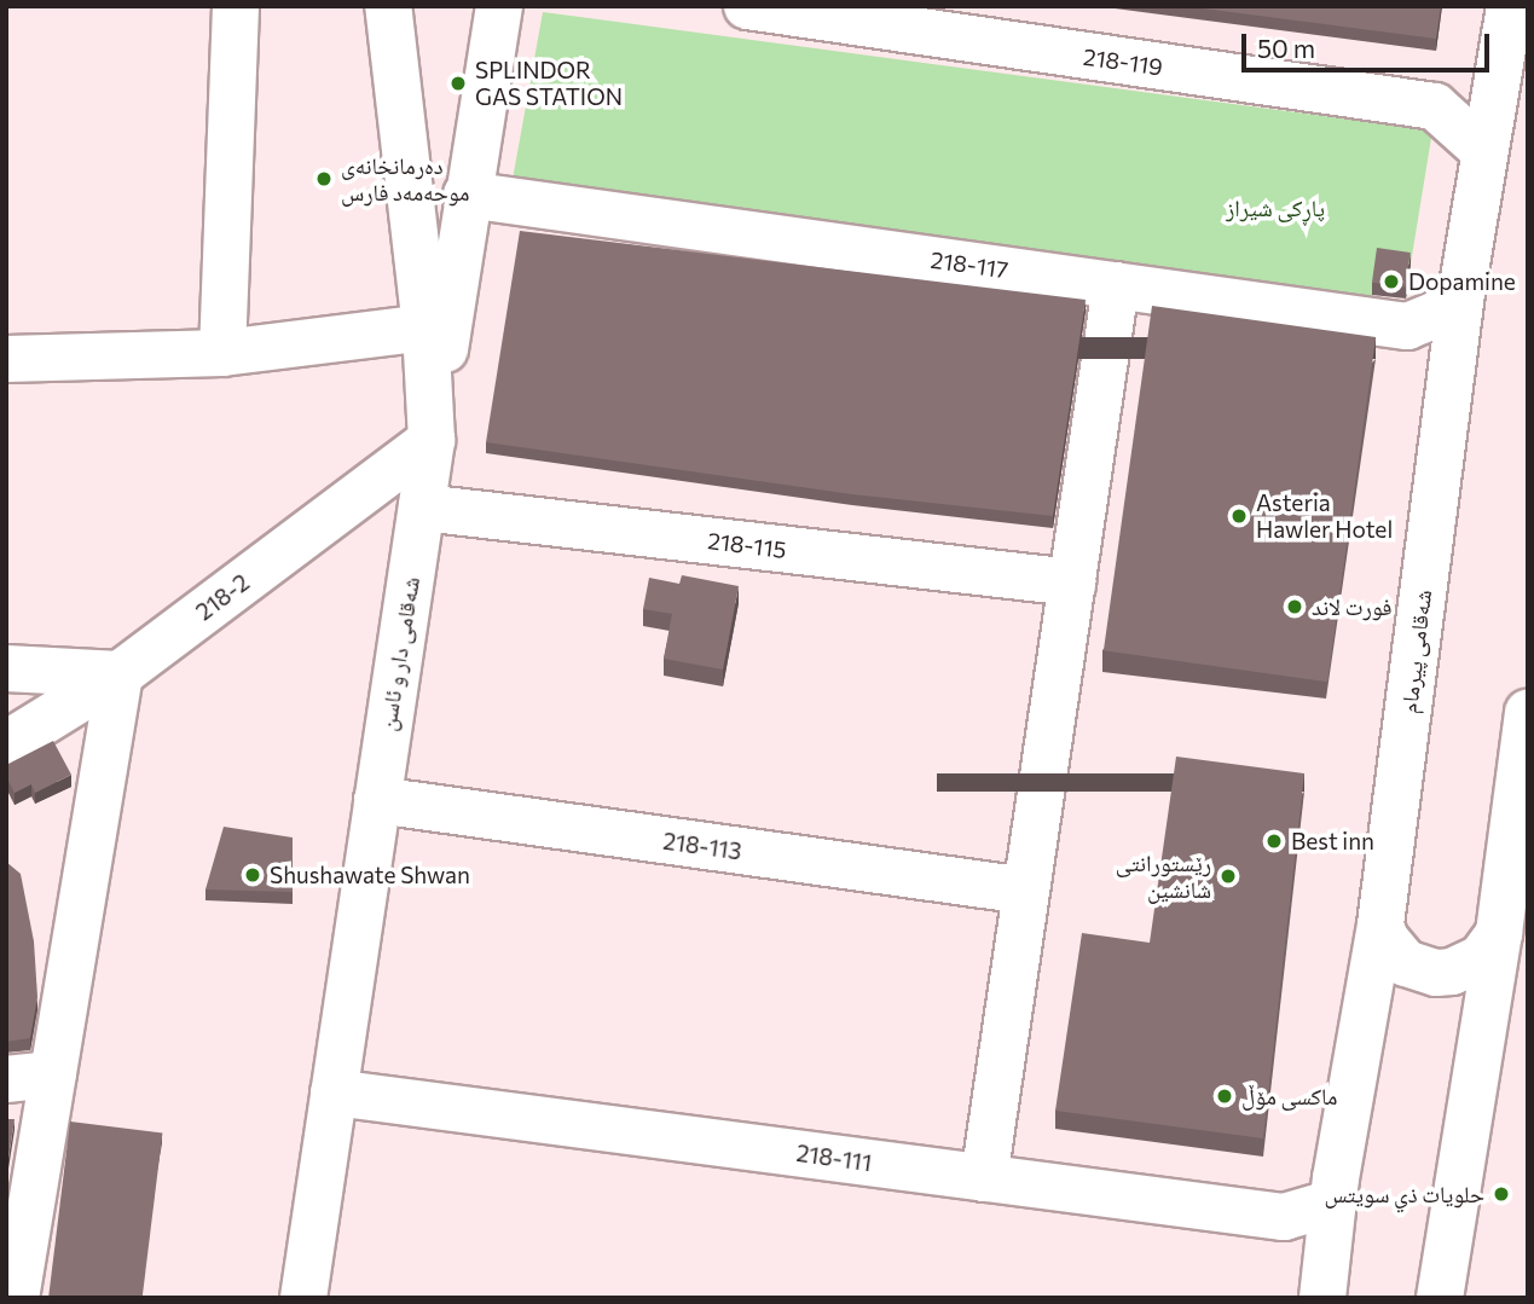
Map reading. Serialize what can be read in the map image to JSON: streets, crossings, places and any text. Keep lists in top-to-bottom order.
{
  "streets": {
    "main road": [
      "218-119",
      "218-117",
      "218-115",
      "218-2",
      "شەقامی پیرمام",
      "شەقامی دار و ئاسن",
      "218-113",
      "218-111"
    ]
  },
  "crossings": [
    ["218-119", "شەقامی پیرمام"],
    ["218-117", "شەقامی پیرمام"],
    ["218-115", "شەقامی دار و ئاسن"],
    ["218-2", "شەقامی دار و ئاسن"],
    ["شەقامی پیرمام", "218-111"],
    ["شەقامی دار و ئاسن", "218-113"],
    ["شەقامی دار و ئاسن", "218-111"]
  ],
  "parks": ["پاڕکی شیراز"],
  "places": [
    "SPLINDOR GAS STATION",
    "دەرمانخانەی موحەمەد فارس",
    "Dopamine",
    "Asteria Hawler Hotel",
    "فورت لاند",
    "Best inn",
    "Shushawate Shwan",
    "رێستورانتی شانشین",
    "ماكسی مۆڵ",
    "حلويات ذي سويتس"
  ],
  "scale_bar": "50 m"
}
